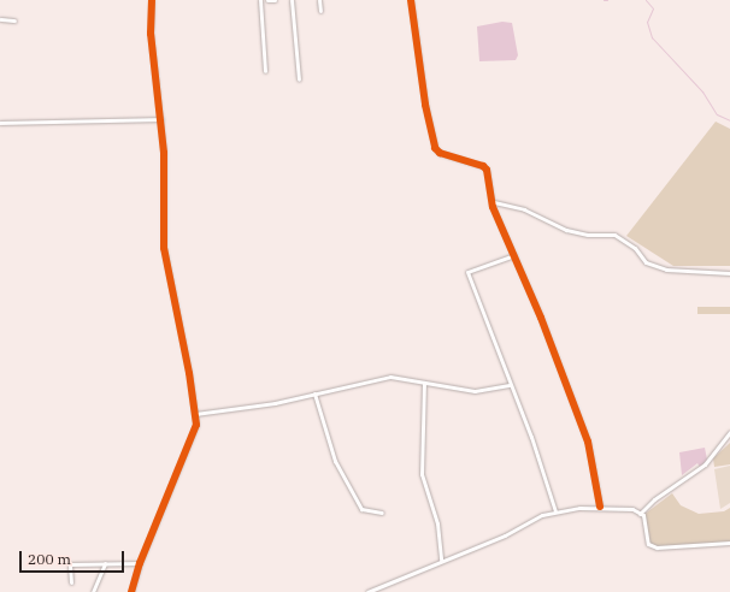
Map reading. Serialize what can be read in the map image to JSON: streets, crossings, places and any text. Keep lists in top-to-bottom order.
{
  "scale_bar": "200 m"
}
